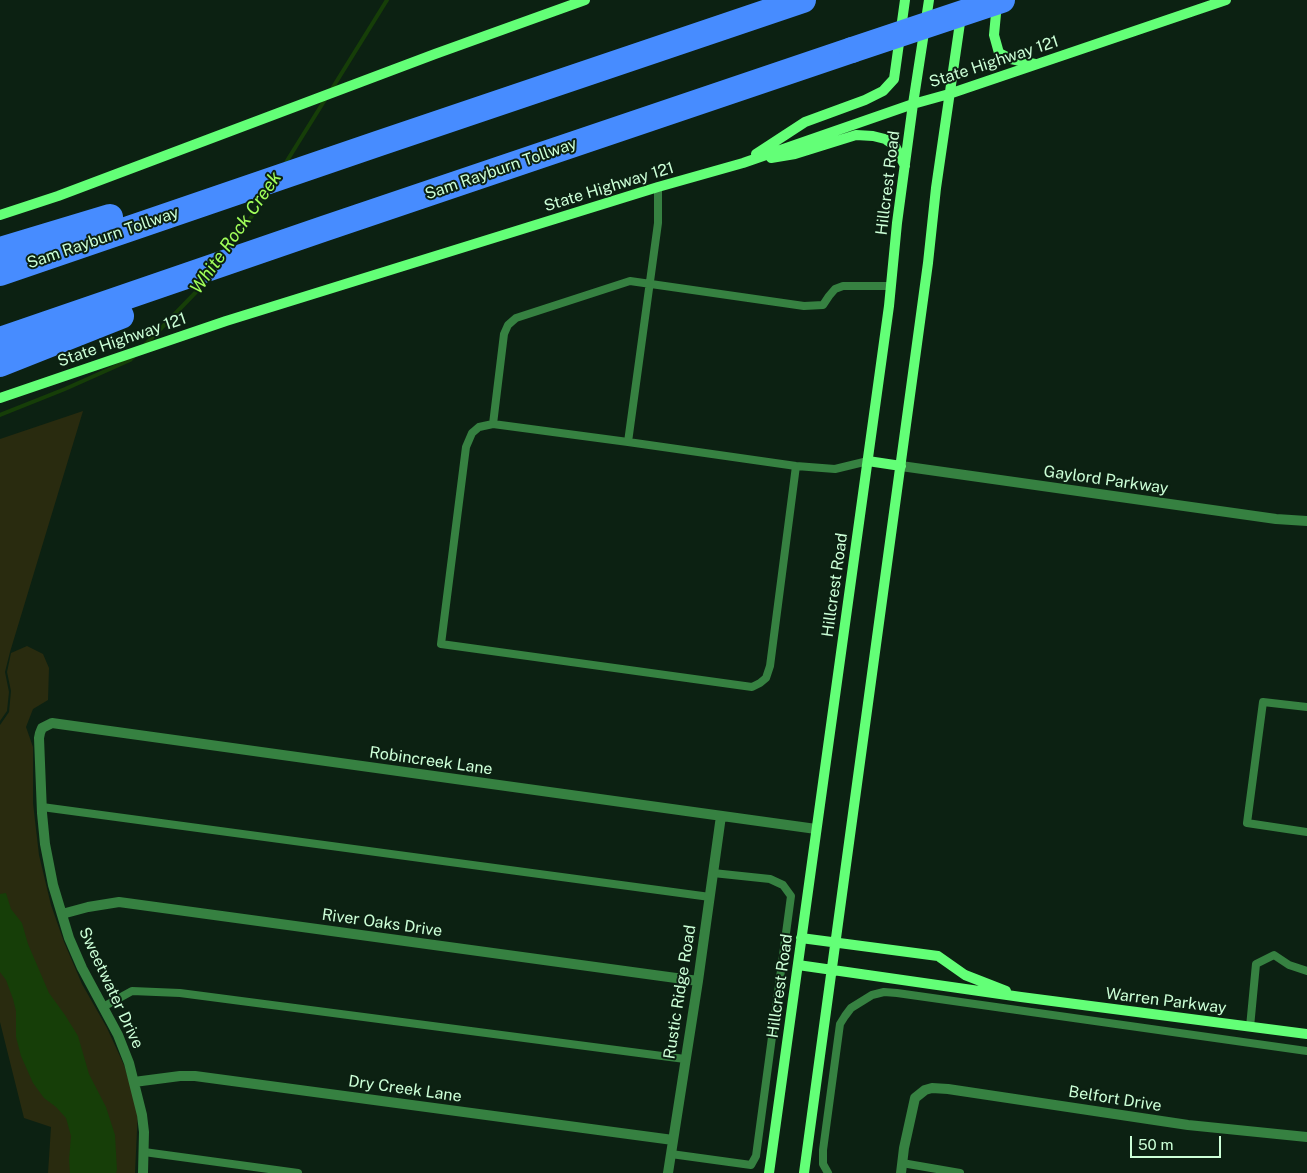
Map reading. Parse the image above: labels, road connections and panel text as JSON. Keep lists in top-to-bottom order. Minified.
{"streets":{"highway":["Sam Rayburn Tollway"],"main road":["State Highway 121","Hillcrest Road","Warren Parkway"],"street":["Gaylord Parkway","Robincreek Lane","River Oaks Drive","Sweetwater Drive","Rustic Ridge Road","Dry Creek Lane","Belfort Drive"]},"crossings":[["State Highway 121","Hillcrest Road"],["Hillcrest Road","Robincreek Lane"],["Hillcrest Road","Warren Parkway"],["Robincreek Lane","Sweetwater Drive"],["Robincreek Lane","Rustic Ridge Road"],["River Oaks Drive","Sweetwater Drive"],["River Oaks Drive","Rustic Ridge Road"],["Sweetwater Drive","Dry Creek Lane"],["Rustic Ridge Road","Dry Creek Lane"]],"water":["White Rock Creek"],"scale_bar":"50 m"}
